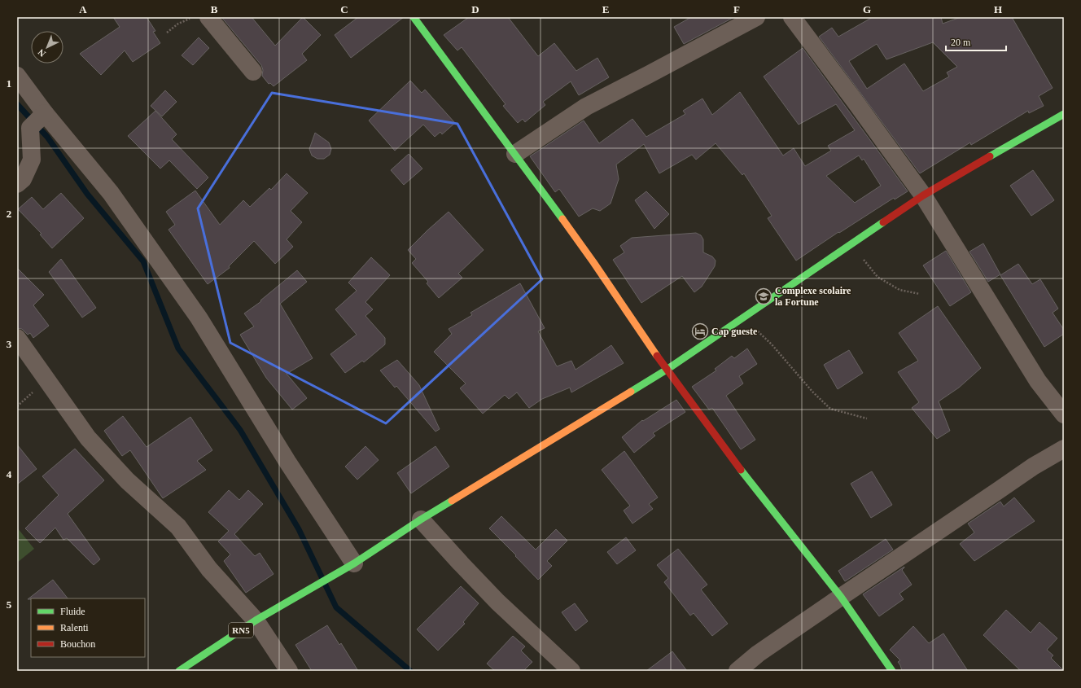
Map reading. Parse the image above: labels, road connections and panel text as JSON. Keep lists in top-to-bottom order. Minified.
{"streets":{"main road":["RN5"]},"places":{"school or university":["Complexe scolaire la Fortune"],"hotel":["Cap gueste"]},"legend":["Fluide","Ralenti","Bouchon"],"scale_bar":"20 m","north":"bottom left","grid":{"columns":["A","B","C","D","E","F","G","H"],"rows":["1","2","3","4","5"]}}
